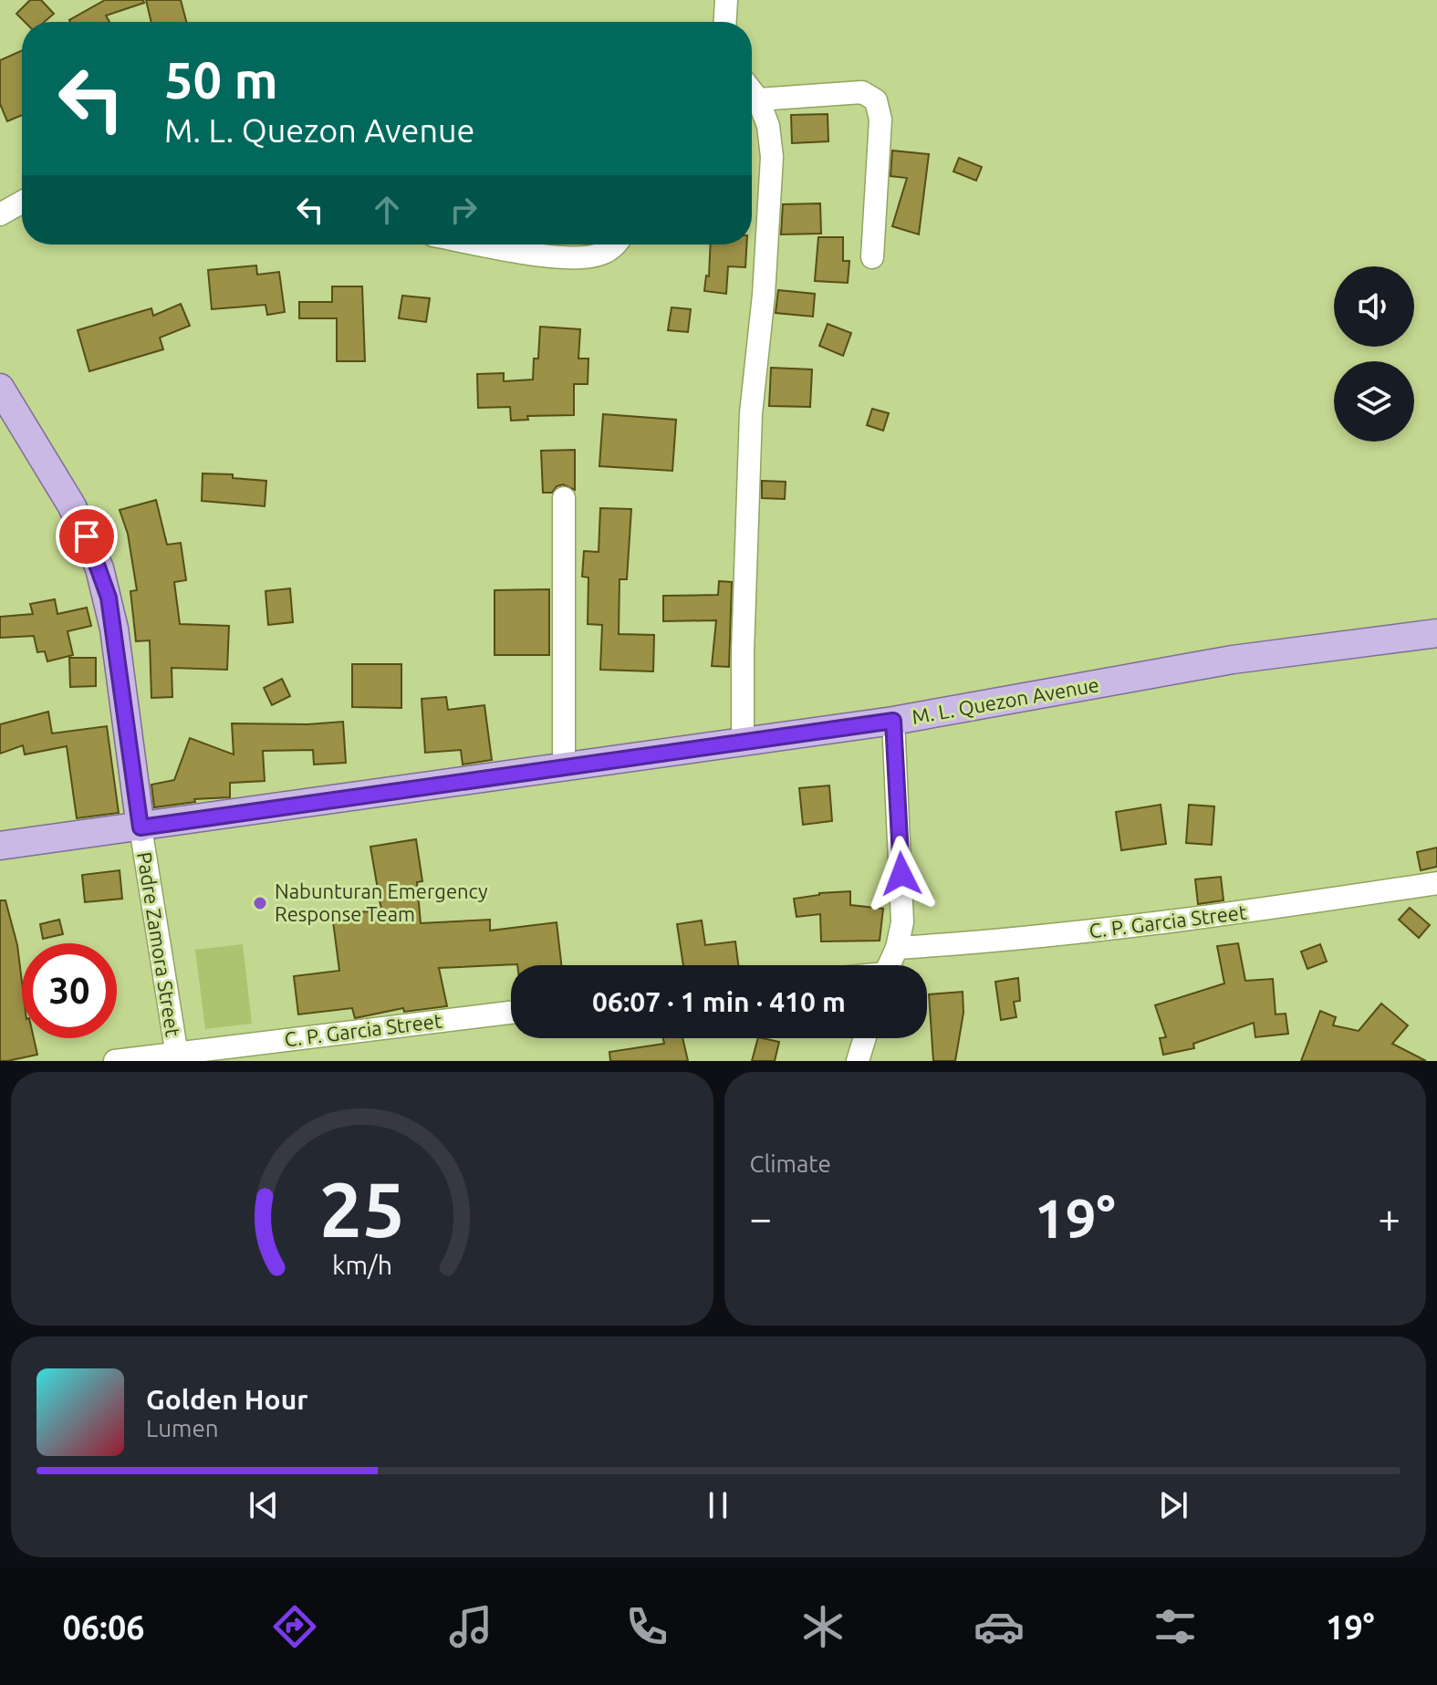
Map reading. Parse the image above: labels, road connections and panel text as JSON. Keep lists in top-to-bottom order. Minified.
{"streets":{"main road":["M. L. Quezon Avenue"],"street":["C. P. Garcia Street","Padre Zamora Street"]},"crossings":[["M. L. Quezon Avenue","Padre Zamora Street"],["C. P. Garcia Street","Padre Zamora Street"]],"places":["Nabunturan Emergency Response Team"],"page":{"turn":["50 m","M. L. Quezon Avenue"],"limit":"30","trip":"06:07 · 1 min · 410 m","tile":"Climate","heat":["−","19°","+"],"song":["Golden Hour","Lumen"],"tabs":["06:06","19°"],"gauge":["25","km/h"]}}
